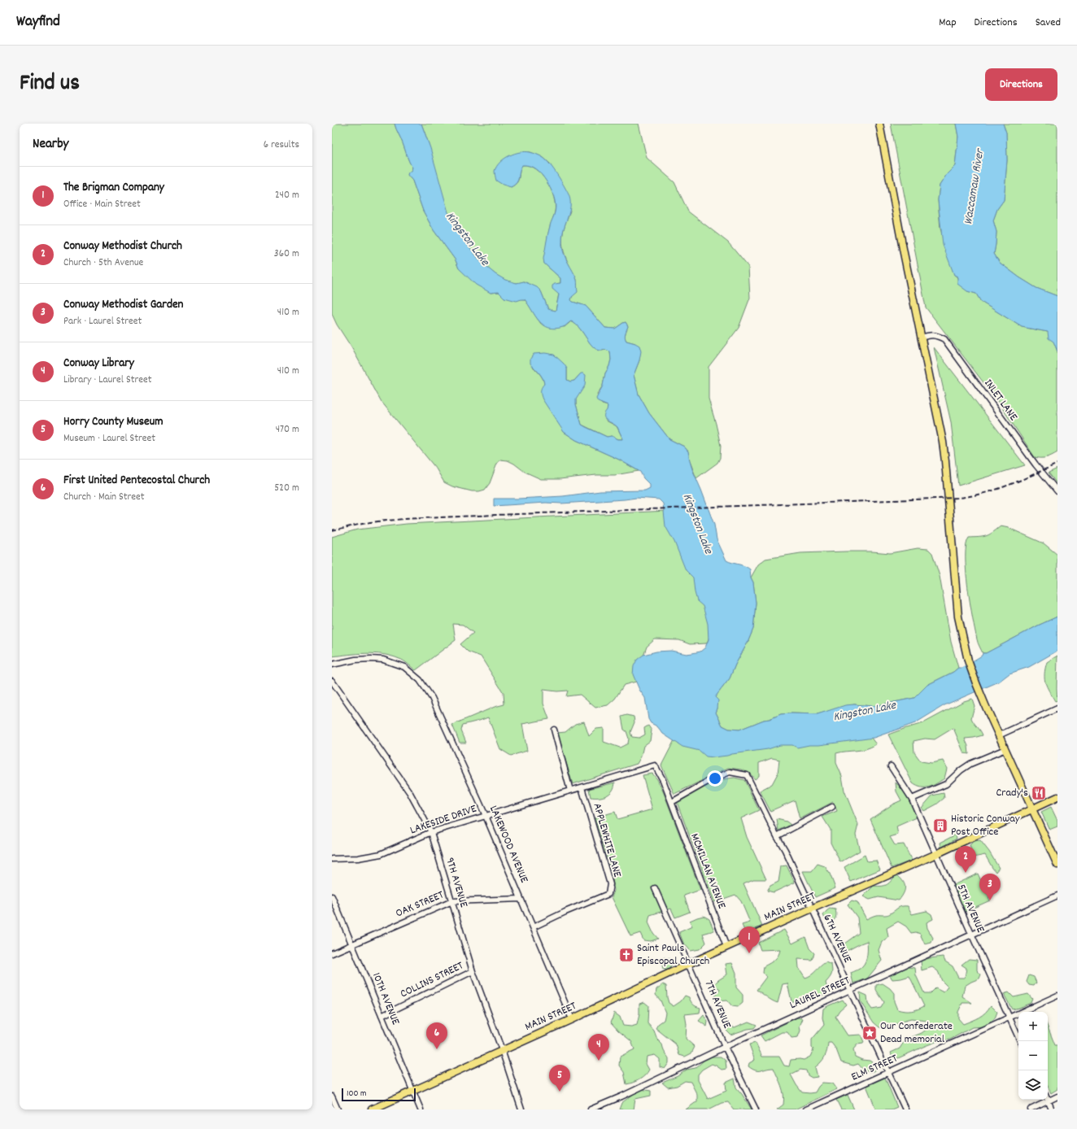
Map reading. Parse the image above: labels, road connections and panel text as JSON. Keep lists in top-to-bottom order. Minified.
{"streets":{"main road":["MAIN STREET"],"street":["INLET LANE","LAKESIDE DRIVE","APPLEWHITE LANE","LAKEWOOD AVENUE","MCMILLAN AVENUE","9TH AVENUE","OAK STREET","5TH AVENUE","6TH AVENUE","COLLINS STREET","LAUREL STREET","10TH AVENUE","7TH AVENUE","ELM STREET"]},"crossings":[["LAKESIDE DRIVE","APPLEWHITE LANE"],["LAKESIDE DRIVE","LAKEWOOD AVENUE"],["LAKESIDE DRIVE","MCMILLAN AVENUE"],["LAKESIDE DRIVE","9TH AVENUE"],["APPLEWHITE LANE","LAKEWOOD AVENUE"],["LAKEWOOD AVENUE","OAK STREET"],["LAKEWOOD AVENUE","MAIN STREET"],["MCMILLAN AVENUE","MAIN STREET"],["MCMILLAN AVENUE","6TH AVENUE"],["9TH AVENUE","OAK STREET"],["9TH AVENUE","MAIN STREET"],["9TH AVENUE","COLLINS STREET"],["OAK STREET","10TH AVENUE"],["MAIN STREET","5TH AVENUE"],["MAIN STREET","6TH AVENUE"],["MAIN STREET","10TH AVENUE"],["MAIN STREET","7TH AVENUE"],["5TH AVENUE","LAUREL STREET"],["5TH AVENUE","ELM STREET"],["6TH AVENUE","LAUREL STREET"],["6TH AVENUE","ELM STREET"],["COLLINS STREET","10TH AVENUE"],["LAUREL STREET","7TH AVENUE"]],"water":["Waccamaw River","Kingston Lake"],"places":{"restaurant":["Crady's"],"building":["Historic Conway Post Office"],"church":["Saint Pauls Episcopal Church"],"place":["Our Confederate Dead memorial"]},"scale_bar":"100 m","page":{"header":"Wayfind","nav":["Map","Directions","Saved"],"title":"Find us","buttons":"Directions","heading":["Nearby","6 results"],"list":[{"mark":"1","name":"The Brigman Company","note":"Office · Main Street","value":"240 m"},{"mark":"2","name":"Conway Methodist Church","note":"Church · 5th Avenue","value":"360 m"},{"mark":"3","name":"Conway Methodist Garden","note":"Park · Laurel Street","value":"410 m"},{"mark":"4","name":"Conway Library","note":"Library · Laurel Street","value":"410 m"},{"mark":"5","name":"Horry County Museum","note":"Museum · Laurel Street","value":"470 m"},{"mark":"6","name":"First United Pentecostal Church","note":"Church · Main Street","value":"520 m"}],"pins":["2","3","1","6","4","5"],"map_buttons":["+","−"],"scale":"100 m"}}
